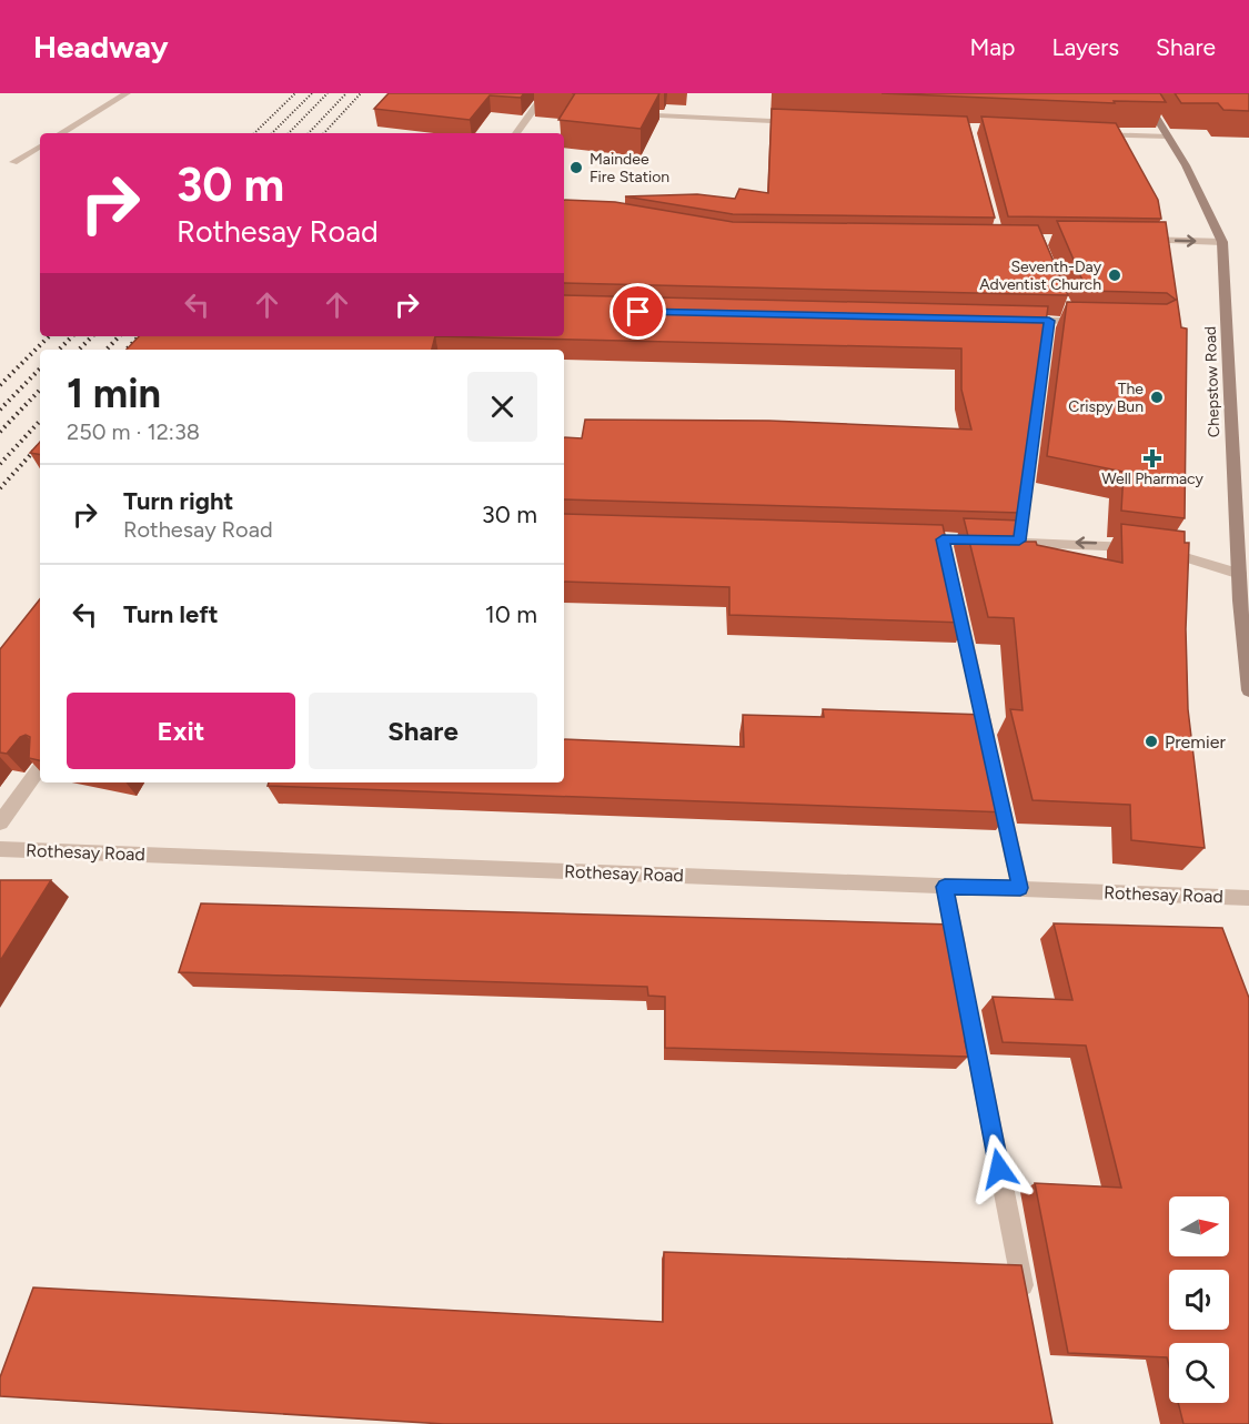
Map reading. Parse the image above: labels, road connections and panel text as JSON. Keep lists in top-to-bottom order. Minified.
{"streets":{"main road":["Chepstow Road"],"street":["Rothesay Road"]},"places":{"other":["Maindee Fire Station","Seventh-Day Adventist Church","The Crispy Bun","Premier"],"health":["Well Pharmacy"]},"north":"right","page":{"header":"Headway","nav":["Map","Layers","Share"],"turn":["30 m","Rothesay Road"],"heading":["1 min","250 m · 12:38"],"list":[{"name":"Turn right","note":"Rothesay Road","value":"30 m"},{"name":"Turn left","value":"10 m"}],"buttons":["Exit","Share"]}}
